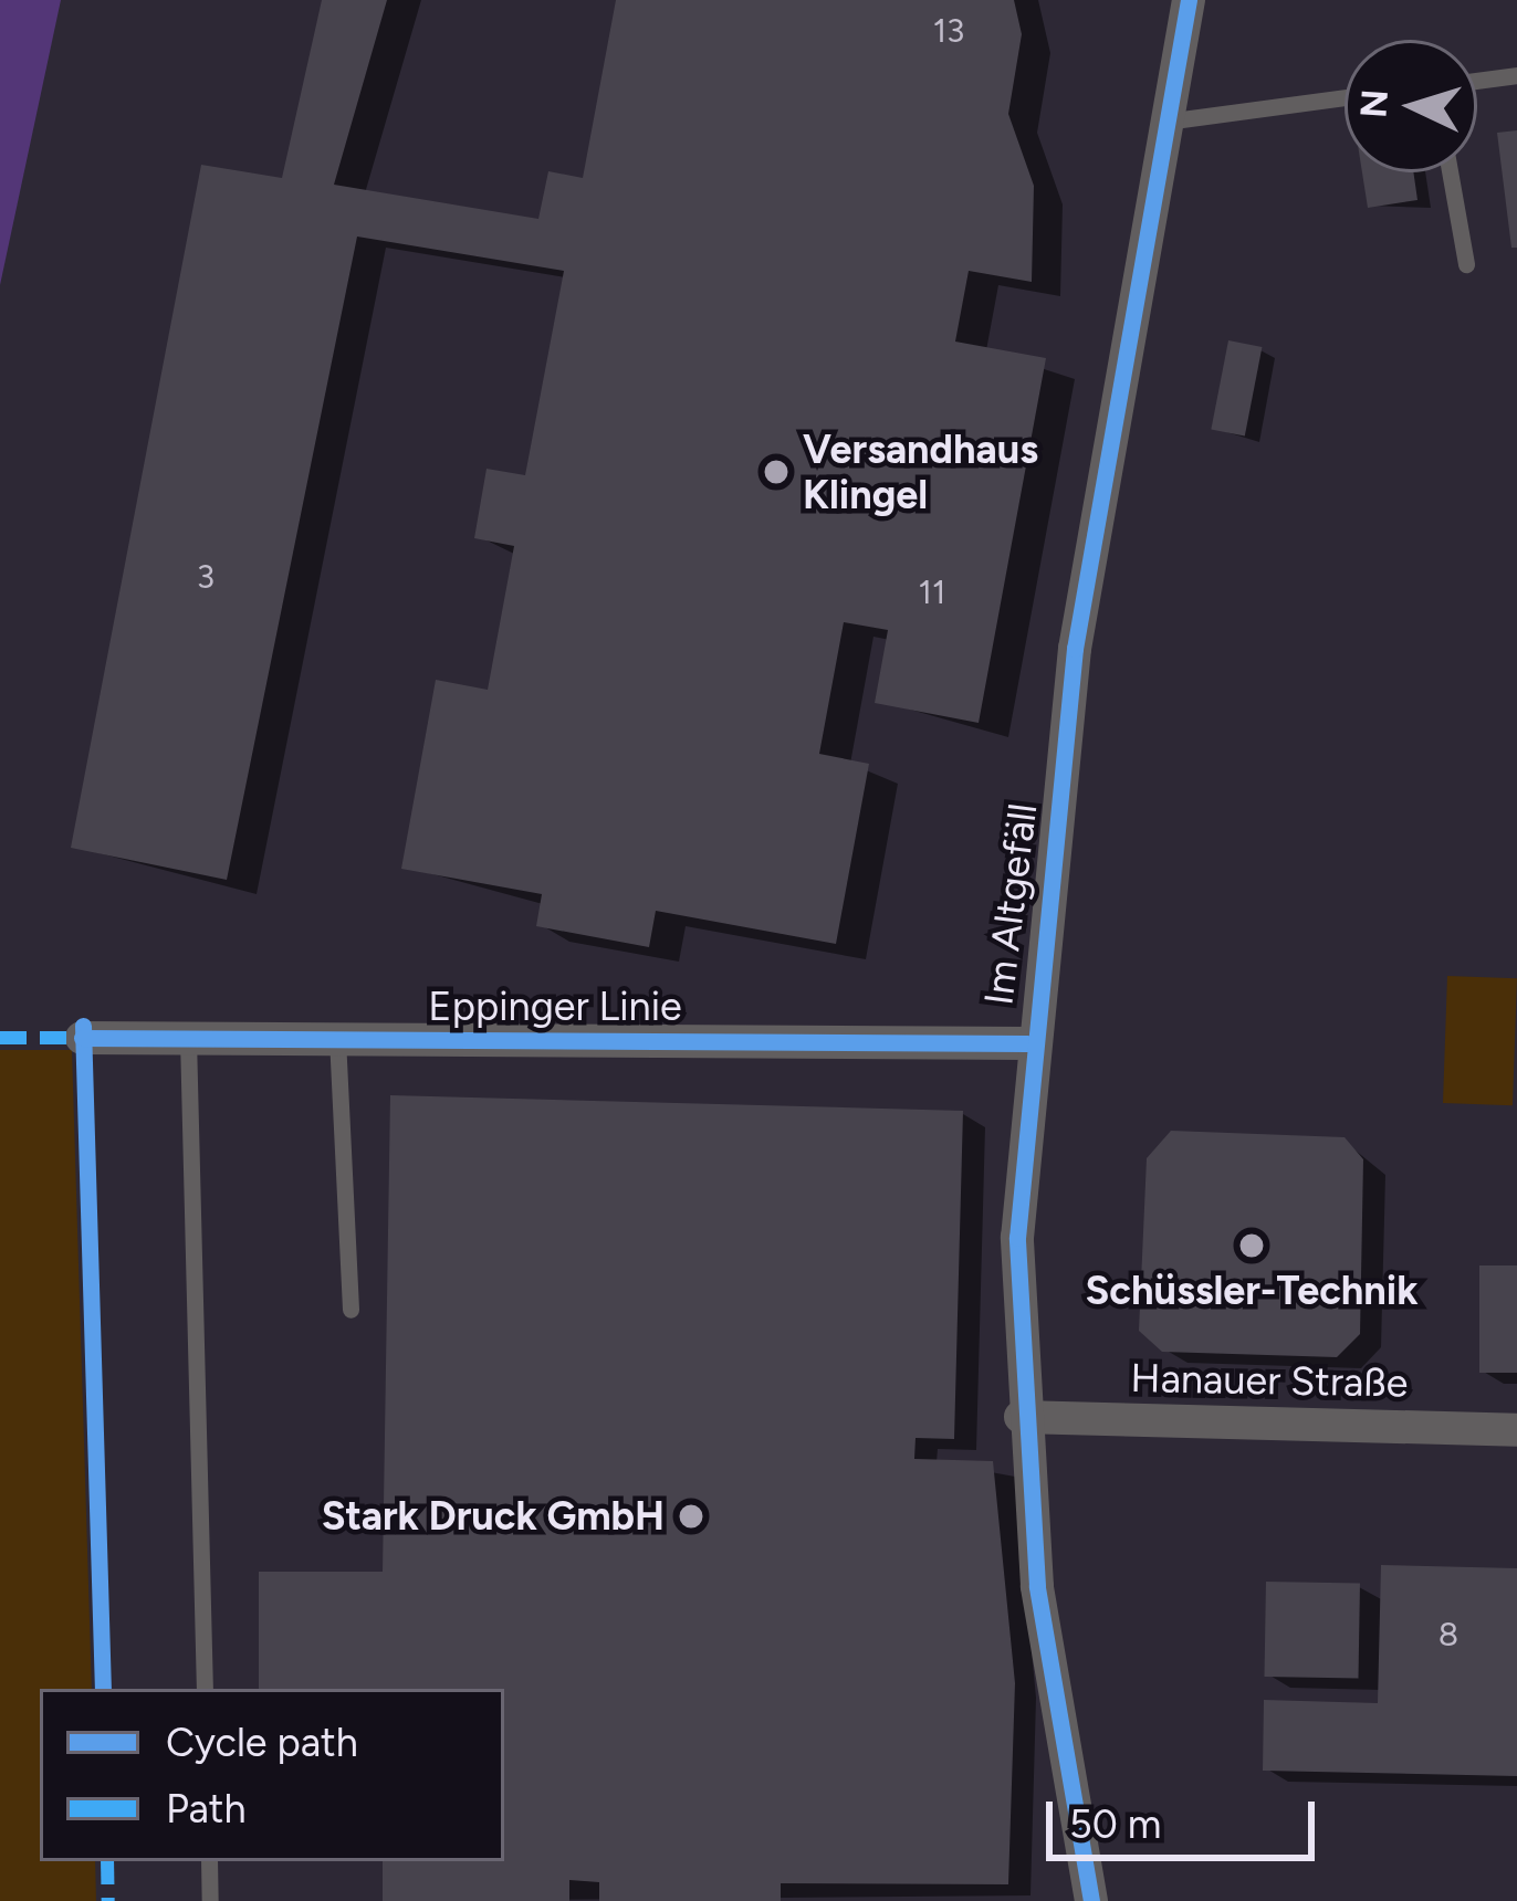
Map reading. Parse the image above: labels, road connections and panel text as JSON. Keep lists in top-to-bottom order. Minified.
{"streets":{"street":["Im Altgefäll","Eppinger Linie","Hanauer Straße"]},"crossings":[["Im Altgefäll","Eppinger Linie"],["Im Altgefäll","Hanauer Straße"]],"places":["Versandhaus Klingel","Schüssler-Technik","Stark Druck GmbH"],"house_numbers":["13","3","11","8"],"legend":["Cycle path","Path"],"scale_bar":"50 m","north":"left"}
